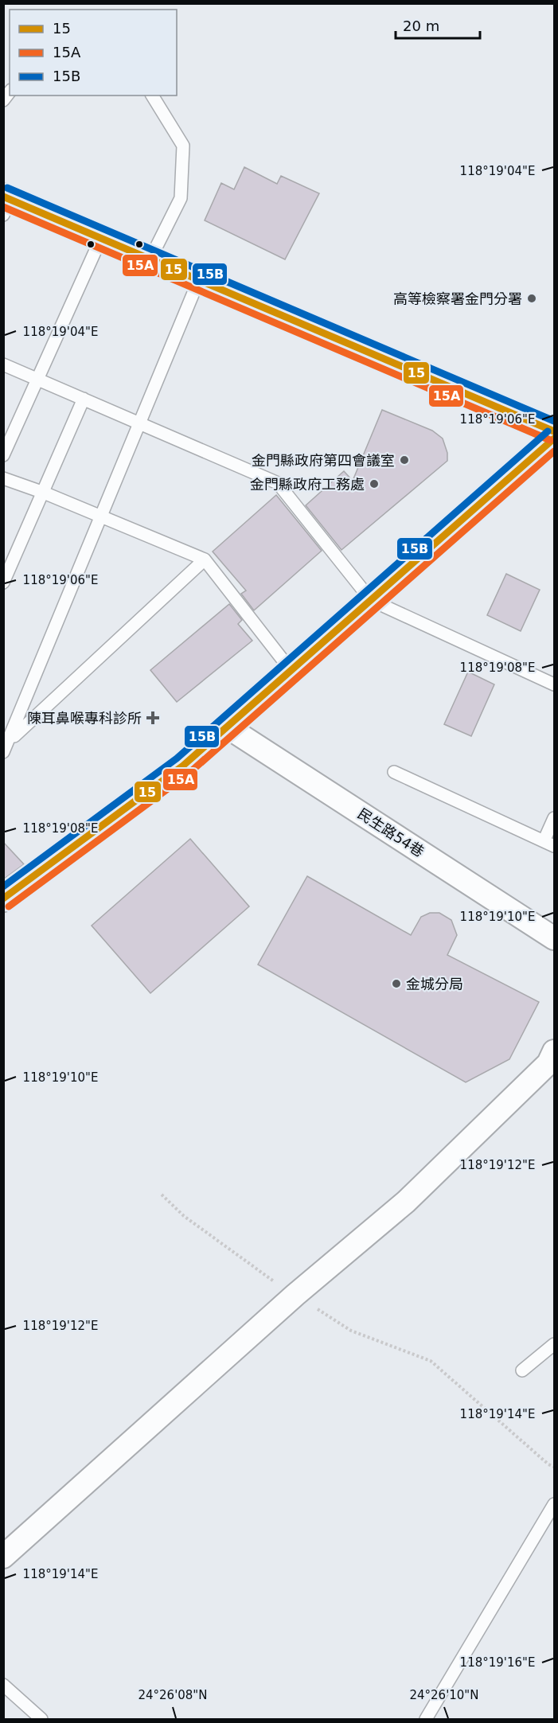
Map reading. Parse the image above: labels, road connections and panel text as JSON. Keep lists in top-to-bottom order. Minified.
{"streets":{"street":["民生路54巷"]},"places":{"other":["高等檢察署金門分署","金門縣政府第四會議室","金門縣政府工務處","金城分局"],"health":["陳耳鼻喉專科診所"]},"lines":["transit line 15B","transit line 15","transit line 15A"],"legend":["15","15A","15B"],"scale_bar":"20 m","coordinates":["118°19'04\"E","118°19'06\"E","118°19'08\"E","118°19'10\"E","118°19'12\"E","118°19'14\"E","118°19'16\"E","24°26'08\"N","24°26'10\"N"]}
